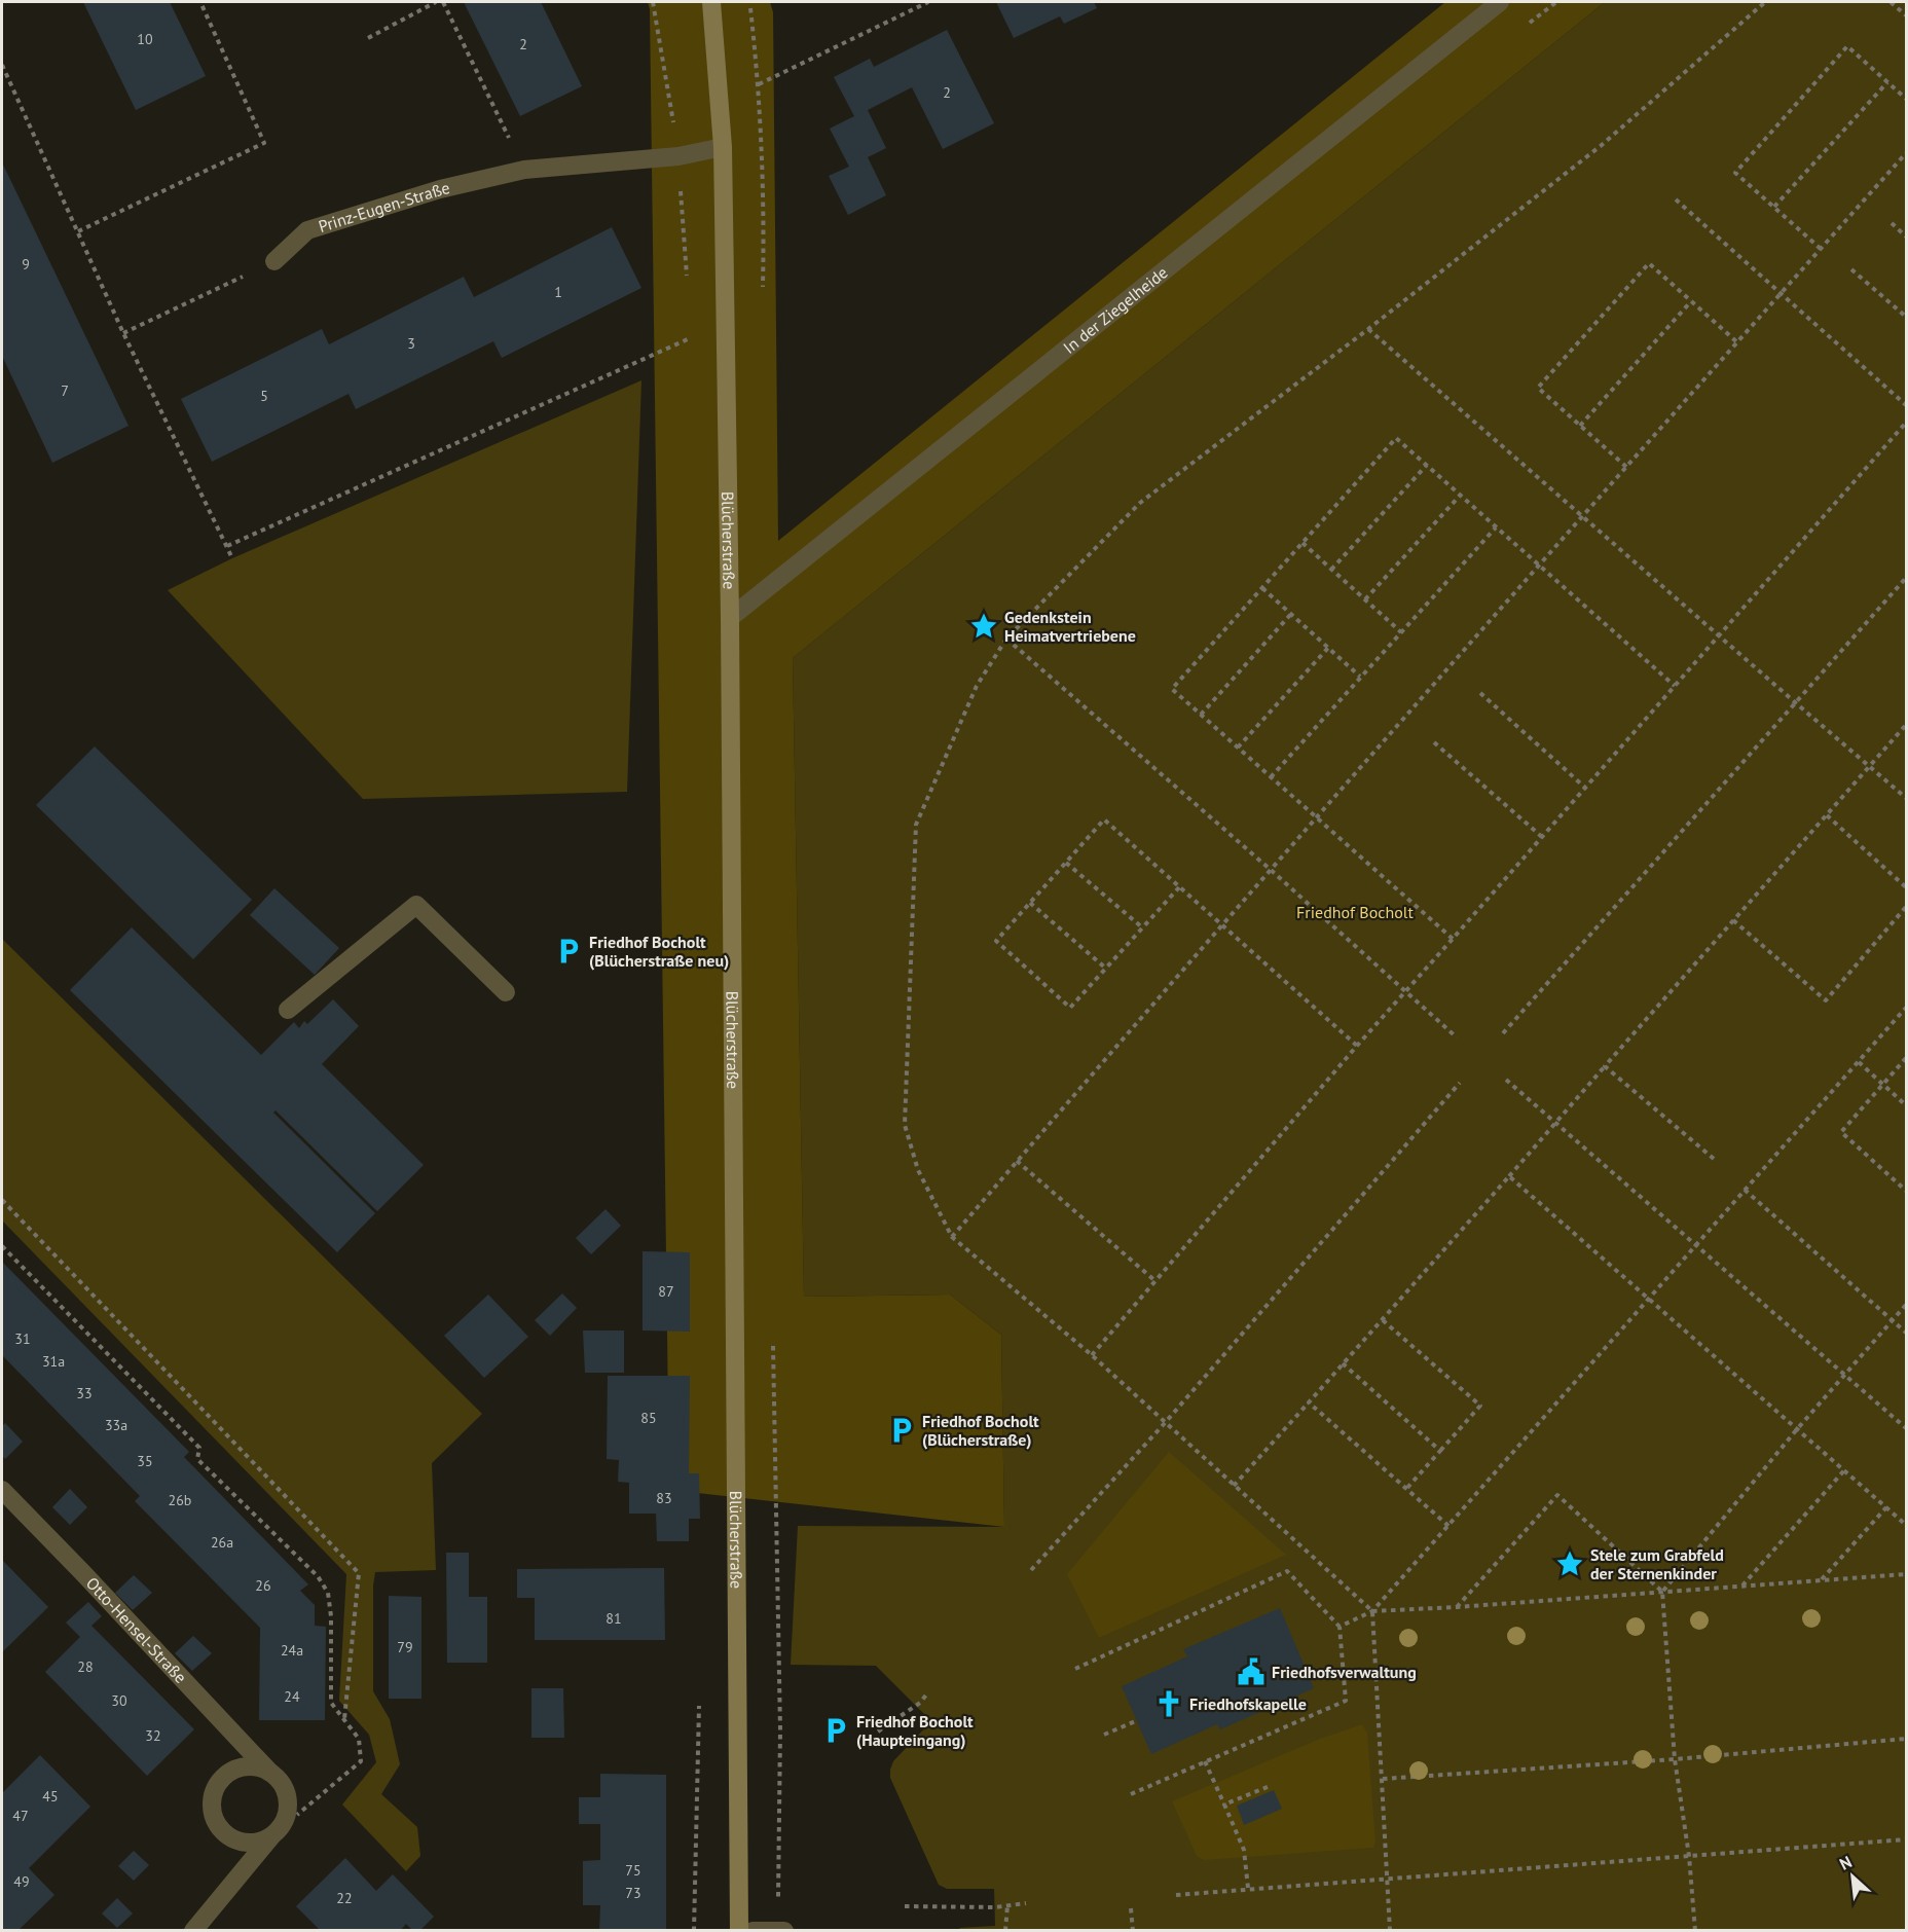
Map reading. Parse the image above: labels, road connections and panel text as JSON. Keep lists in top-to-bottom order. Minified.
{"streets":{"street":["Prinz-Eugen-Straße","In der Ziegelheide","Blücherstraße","Otto-Hensel-Straße"]},"crossings":[["Prinz-Eugen-Straße","Blücherstraße"],["In der Ziegelheide","Blücherstraße"]],"parks":["Friedhof Bocholt"],"places":{"place":["Gedenkstein Heimatvertriebene","Stele zum Grabfeld der Sternenkinder"],"parking":["Friedhof Bocholt (Blücherstraße neu)","Friedhof Bocholt (Blücherstraße)","Friedhof Bocholt (Haupteingang)"],"public building":["Friedhofsverwaltung"],"church":["Friedhofskapelle"]},"house_numbers":["10","2","2","9","1","3","7","5","87","31","31a","33","85","33a","35","83","26b","26a","26","81","79","24a","28","24","30","32","45","47","75","49","73","22"],"north":"top left"}
